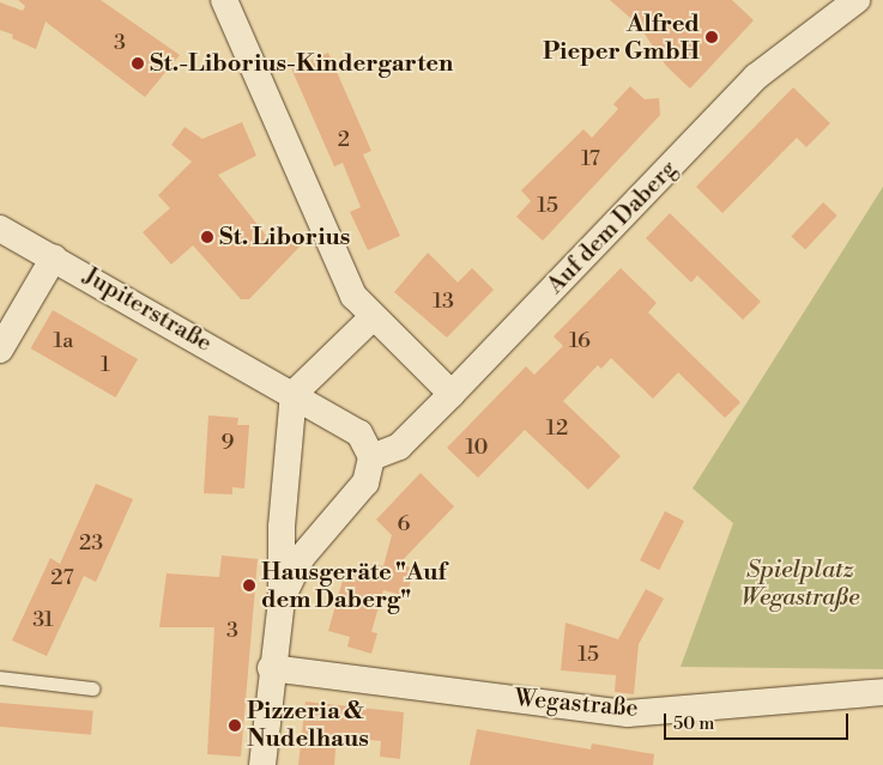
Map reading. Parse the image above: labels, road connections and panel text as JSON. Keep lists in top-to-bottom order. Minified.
{"streets":{"street":["Auf dem Daberg","Jupiterstraße","Wegastraße"]},"parks":["Spielplatz Wegastraße"],"places":["Alfred Pieper GmbH","St.-Liborius-Kindergarten","St. Liborius","Hausgeräte \"Auf dem Daberg\"","Pizzeria & Nudelhaus"],"house_numbers":["3","2","17","15","13","1a","16","1","12","9","10","6","23","27","31","3","15"],"scale_bar":"50 m"}
